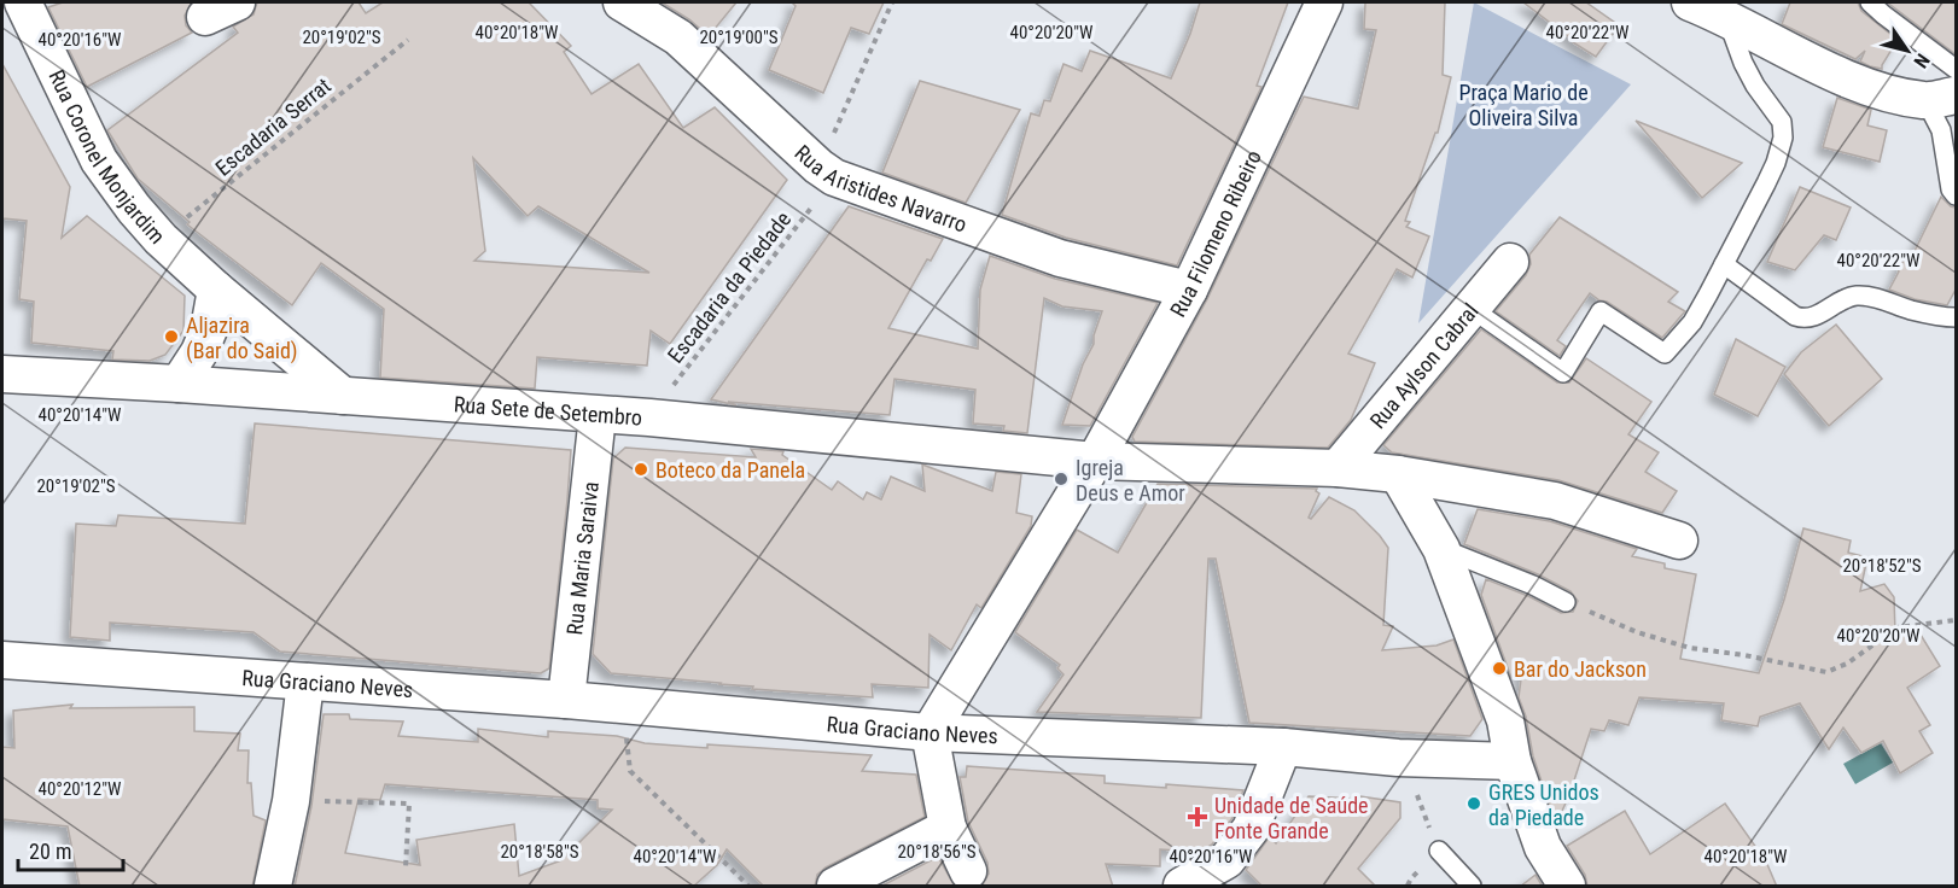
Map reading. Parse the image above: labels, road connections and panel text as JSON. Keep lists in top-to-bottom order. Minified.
{"streets":{"street":["Rua Coronel Monjardim","Rua Aristides Navarro","Rua Filomeno Ribeiro","Rua Aylson Cabral","Rua Sete de Setembro","Rua Maria Saraiva","Rua Graciano Neves"],"path":["Escadaria Serrat","Escadaria da Piedade"]},"crossings":[["Escadaria Serrat","Rua Coronel Monjardim"],["Rua Coronel Monjardim","Rua Sete de Setembro"],["Rua Aristides Navarro","Rua Filomeno Ribeiro"],["Rua Aristides Navarro","Escadaria da Piedade"],["Rua Filomeno Ribeiro","Rua Sete de Setembro"],["Rua Filomeno Ribeiro","Rua Graciano Neves"],["Escadaria da Piedade","Rua Sete de Setembro"],["Rua Sete de Setembro","Rua Maria Saraiva"],["Rua Maria Saraiva","Rua Graciano Neves"]],"parks":["Praça Mario de Oliveira Silva"],"places":{"other":["Aljazira (Bar do Said)","Boteco da Panela","Igreja Deus e Amor","Bar do Jackson","GRES Unidos da Piedade"],"health":["Unidade de Saúde Fonte Grande"]},"scale_bar":"20 m","north":"bottom right","coordinates":["40°20'18\"W","40°20'20\"W","40°20'22\"W","20°19'02\"S","20°19'00\"S","40°20'16\"W","40°20'14\"W","20°18'52\"S","40°20'12\"W","20°18'58\"S","20°18'56\"S"]}
